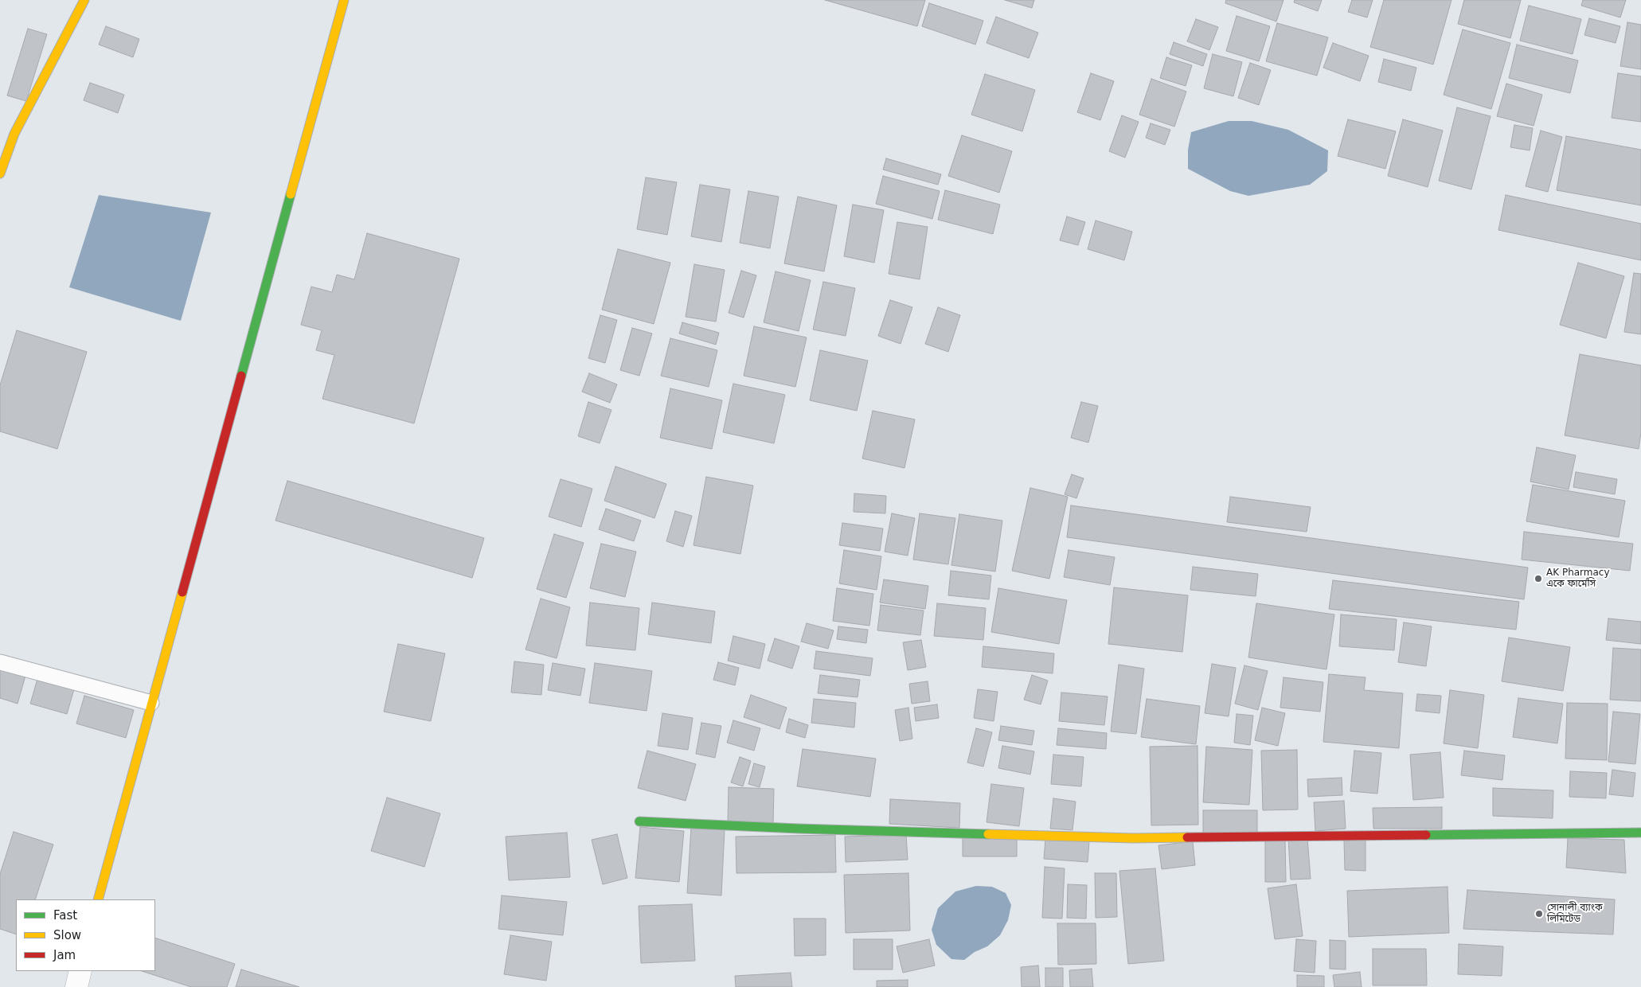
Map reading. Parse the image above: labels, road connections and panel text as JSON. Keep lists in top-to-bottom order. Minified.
{"places":["AK Pharmacy একে ফার্মেসি","সোনালী ব্যাংক লিমিটেড"],"legend":["Fast","Slow","Jam"]}
